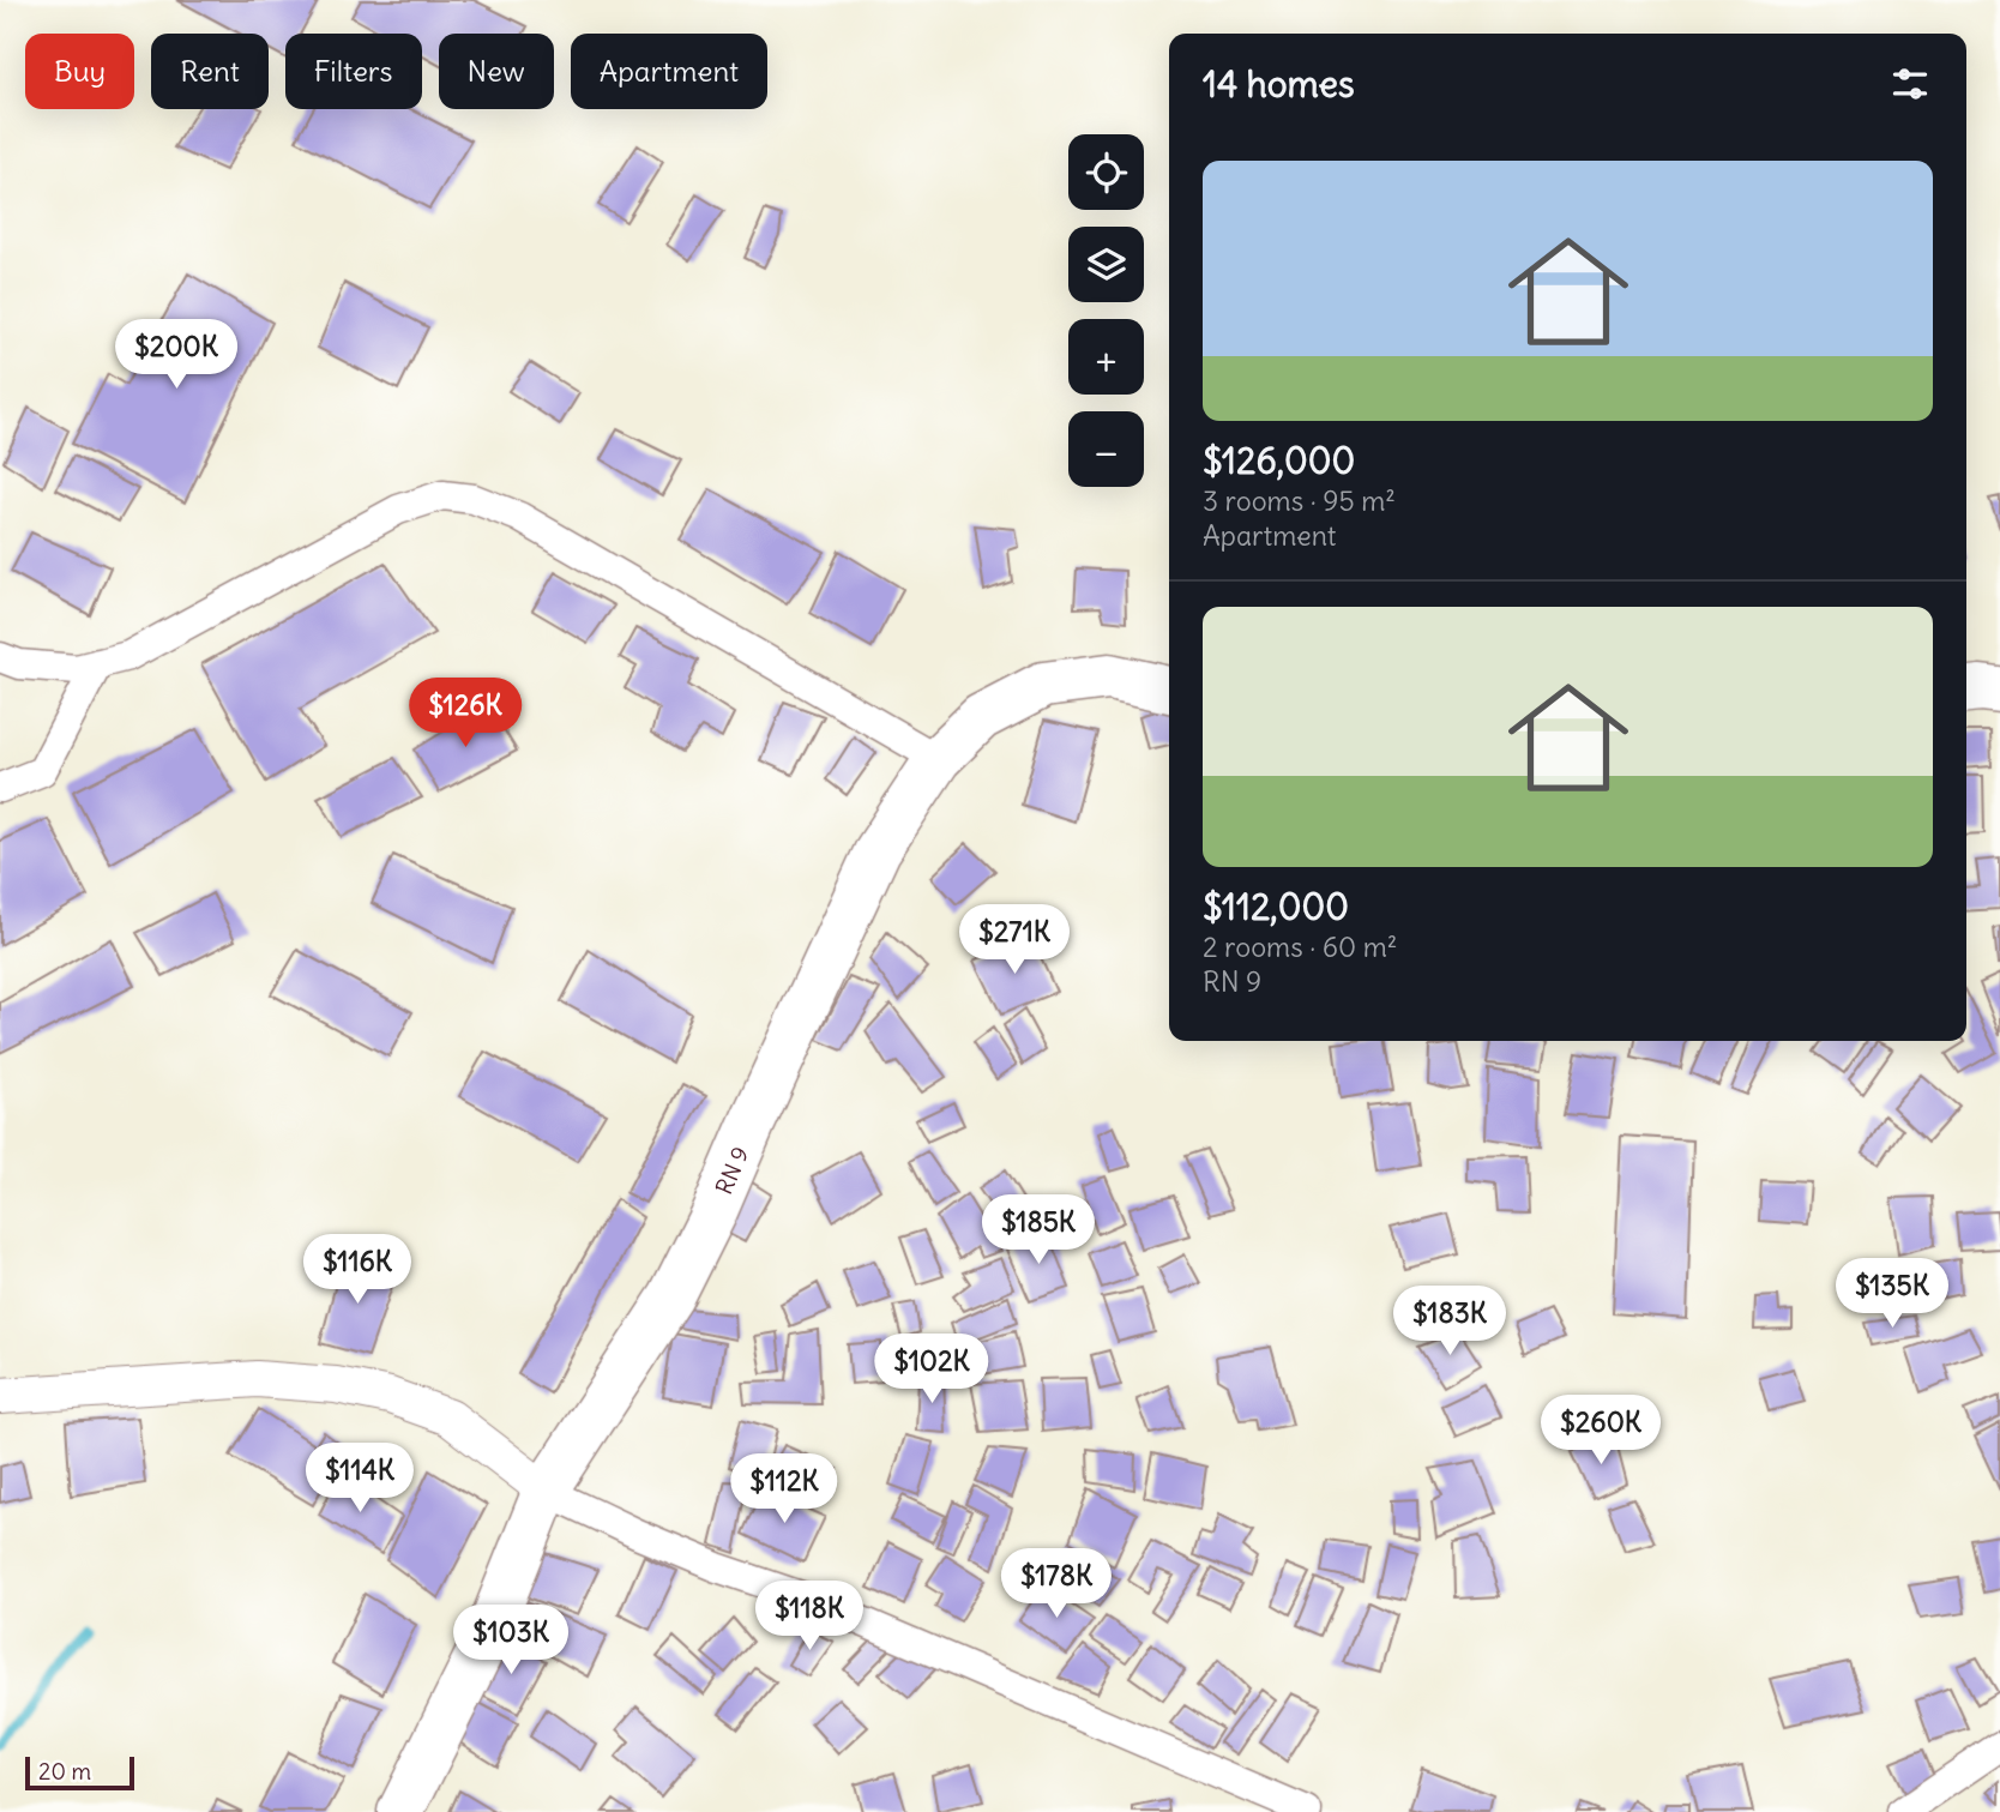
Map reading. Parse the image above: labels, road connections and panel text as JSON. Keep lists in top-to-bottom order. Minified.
{"streets":{"main road":["RN 9"]},"scale_bar":"20 m","page":{"chip":["Buy","Rent","Filters","New","Apartment"],"heading":"14 homes","map_buttons":["+","−"],"list":[{"name":"$126,000","note":"3 rooms · 95 m² · Apartment"},{"name":"$112,000","note":"2 rooms · 60 m² · RN 9"}],"price":["$200K","$126K","$271K","$185K","$116K","$135K","$183K","$102K","$260K","$114K","$112K","$178K","$118K","$103K"],"scale":"20 m"}}
